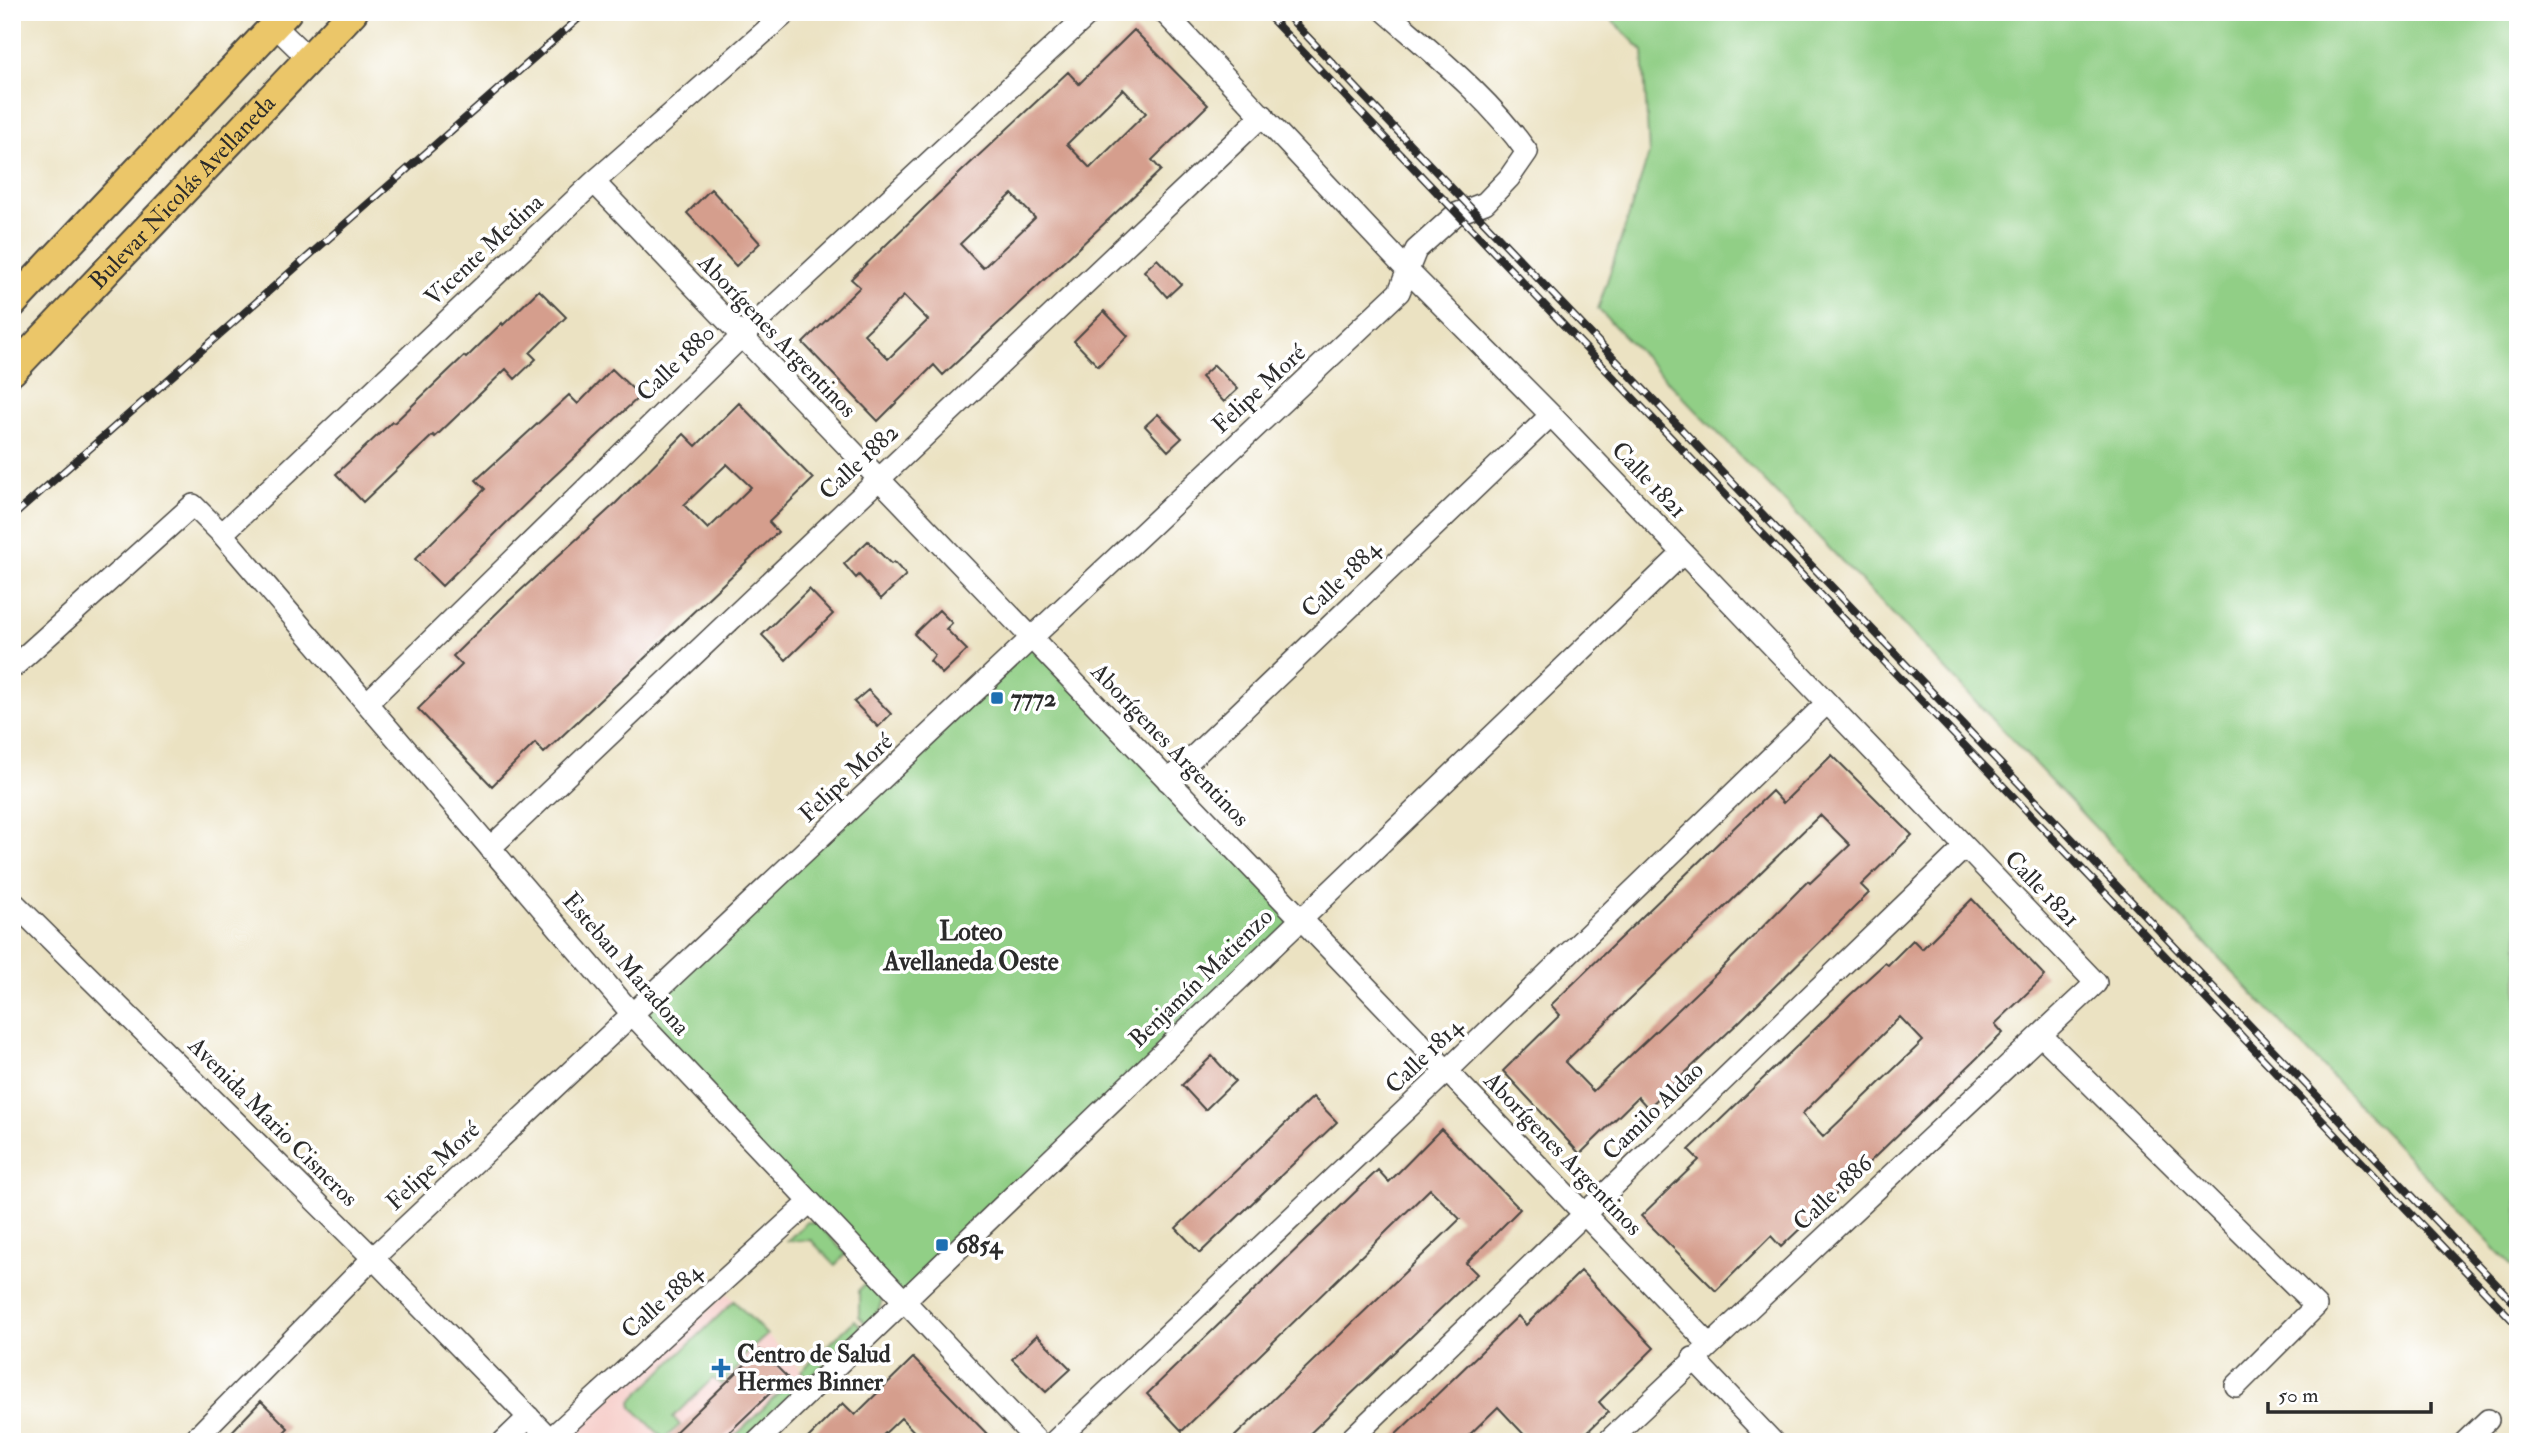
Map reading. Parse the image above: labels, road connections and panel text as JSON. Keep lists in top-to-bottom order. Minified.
{"streets":{"main road":["Bulevar Nicolás Avellaneda"],"street":["Vicente Medina","Aborígenes Argentinos","Calle 1880","Felipe Moré","Calle 1882","Calle 1821","Calle 1884","Esteban Maradona","Benjamín Matienzo","Calle 1814","Camilo Aldao","Avenida Mario Cisneros","Calle 1886"]},"crossings":[["Vicente Medina","Aborígenes Argentinos"],["Vicente Medina","Esteban Maradona"],["Aborígenes Argentinos","Calle 1880"],["Aborígenes Argentinos","Felipe Moré"],["Aborígenes Argentinos","Calle 1882"],["Aborígenes Argentinos","Calle 1884"],["Aborígenes Argentinos","Benjamín Matienzo"],["Aborígenes Argentinos","Calle 1814"],["Aborígenes Argentinos","Camilo Aldao"],["Aborígenes Argentinos","Calle 1886"],["Calle 1880","Esteban Maradona"],["Felipe Moré","Calle 1821"],["Felipe Moré","Esteban Maradona"],["Felipe Moré","Avenida Mario Cisneros"],["Calle 1882","Calle 1821"],["Calle 1882","Esteban Maradona"],["Calle 1821","Calle 1884"],["Calle 1821","Benjamín Matienzo"],["Calle 1821","Calle 1814"],["Calle 1821","Camilo Aldao"],["Calle 1821","Calle 1886"],["Calle 1884","Esteban Maradona"],["Calle 1884","Avenida Mario Cisneros"],["Esteban Maradona","Benjamín Matienzo"]],"districts":["Loteo Avellaneda Oeste"],"places":{"transit":["7772","6854"],"health":["Centro de Salud Hermes Binner"]},"scale_bar":"50 m"}
